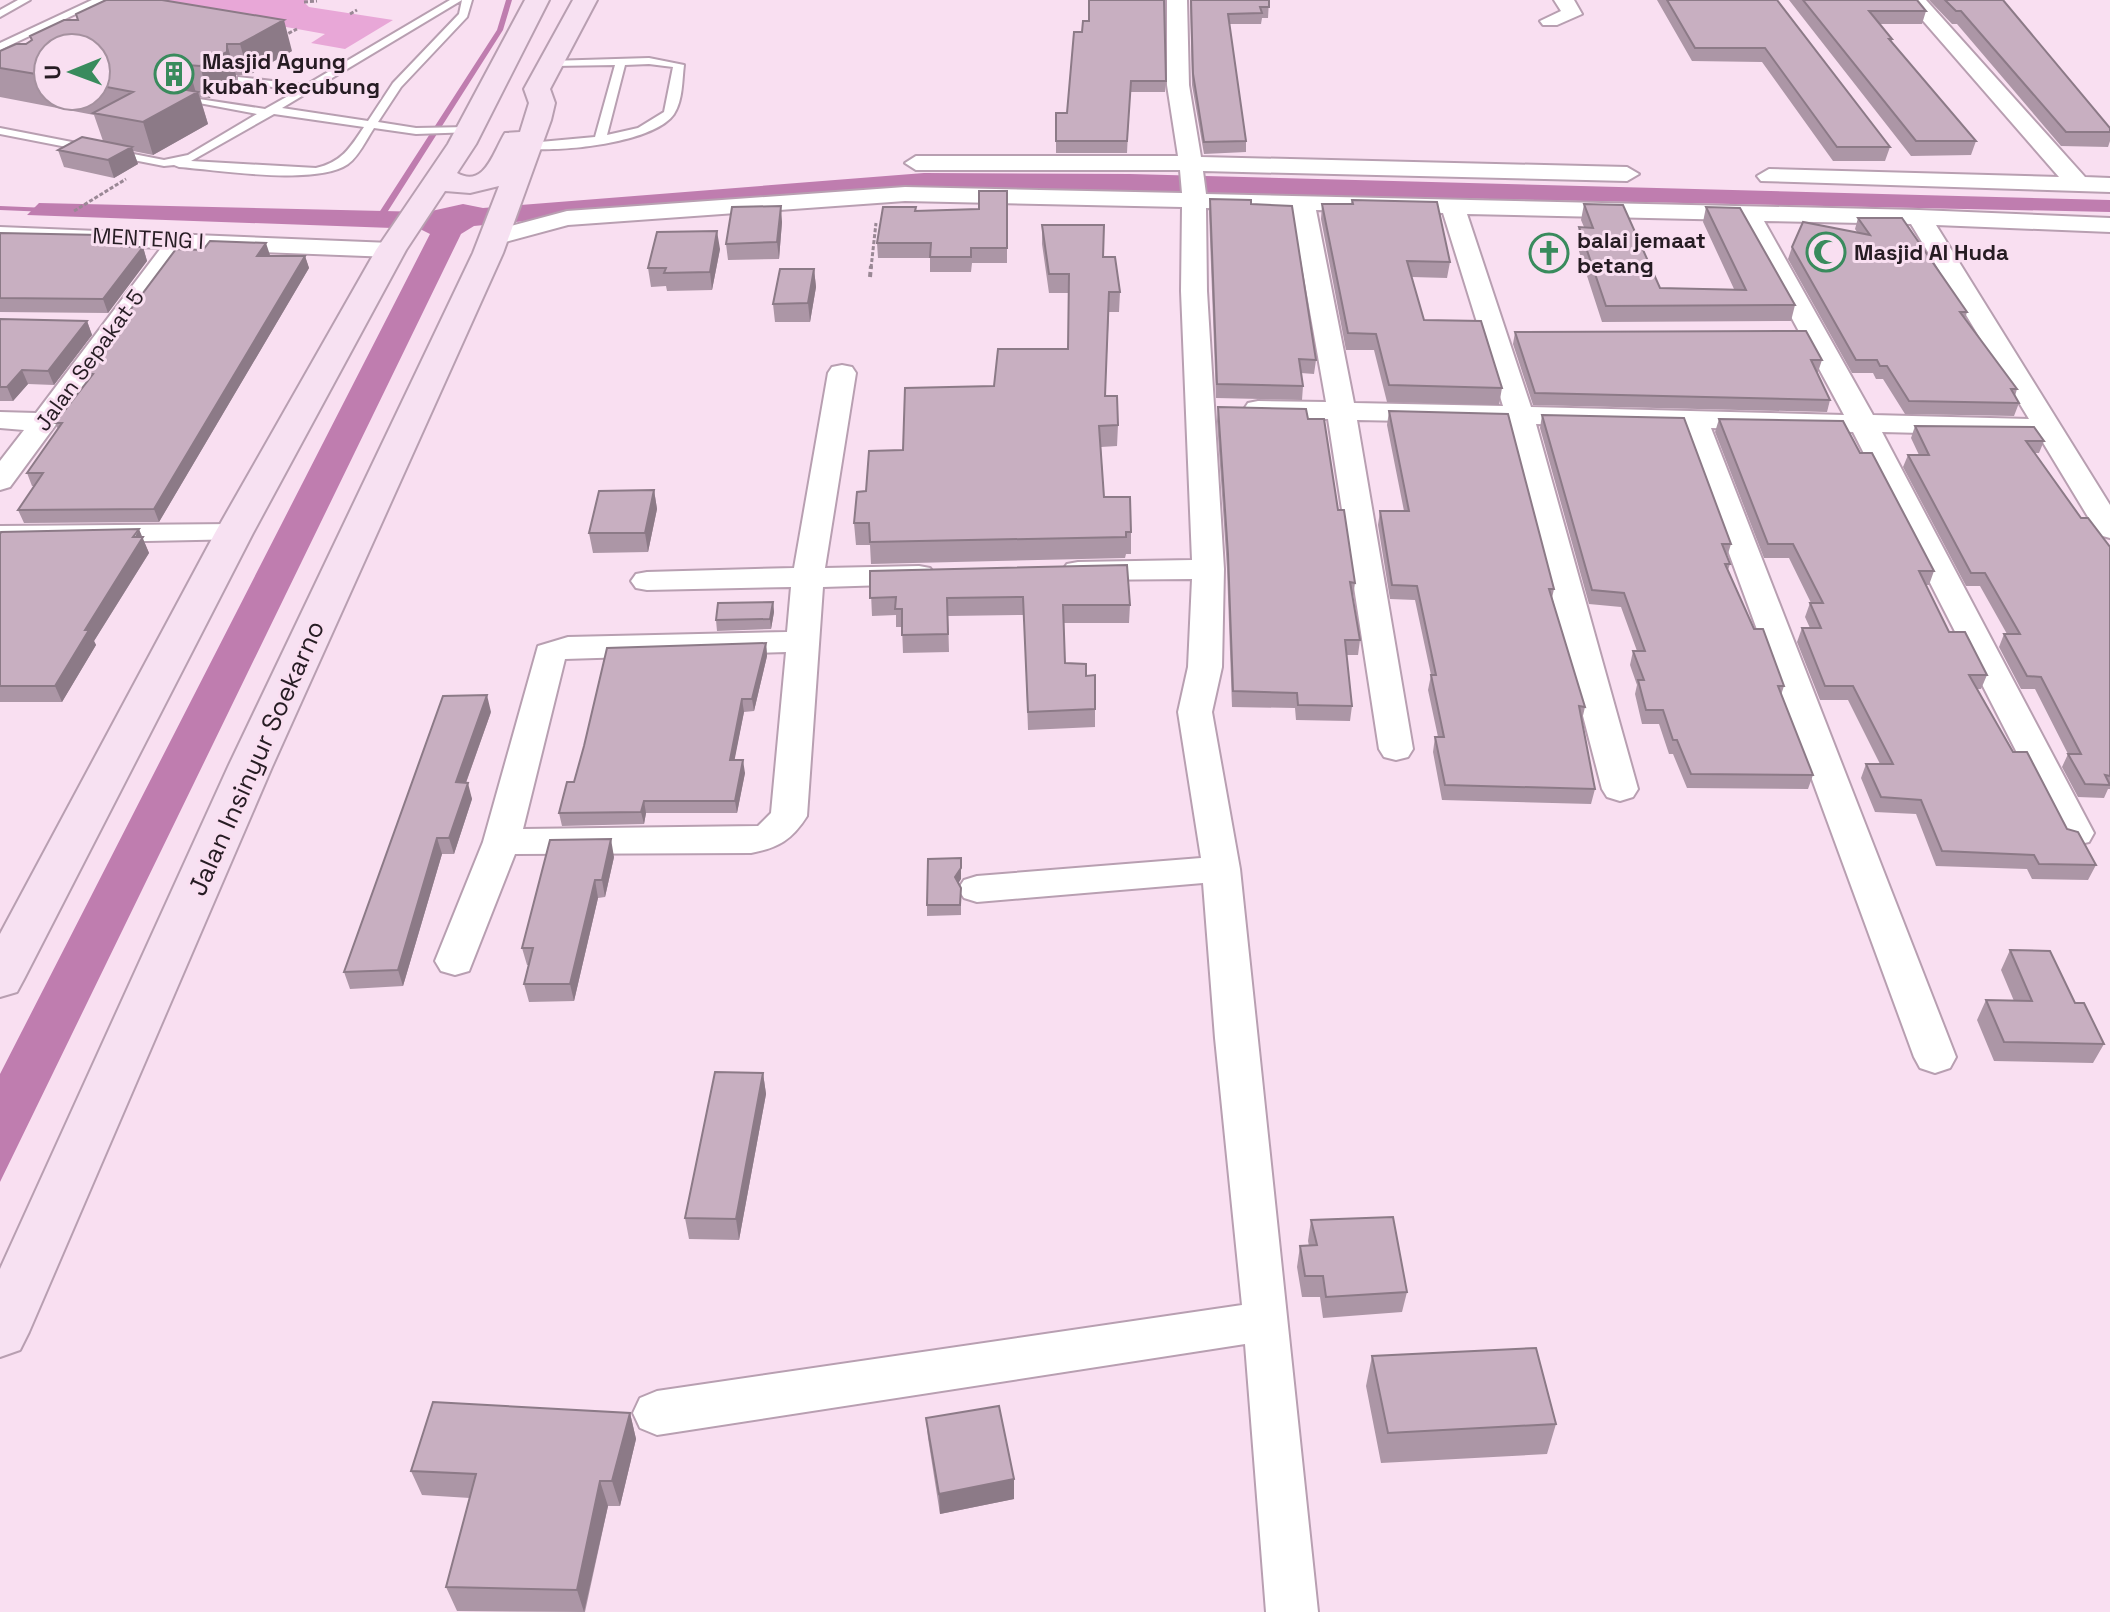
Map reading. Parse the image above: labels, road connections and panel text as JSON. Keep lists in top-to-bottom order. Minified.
{"streets":{"street":["MENTENG I","Jalan Sepakat 5","Jalan Insinyur Soekarno"]},"crossings":[["MENTENG I","Jalan Sepakat 5"]],"places":{"building":["Masjid Agung kubah kecubung"],"mosque":["Masjid Al Huda"],"church":["balai jemaat betang"]},"north":"left"}
